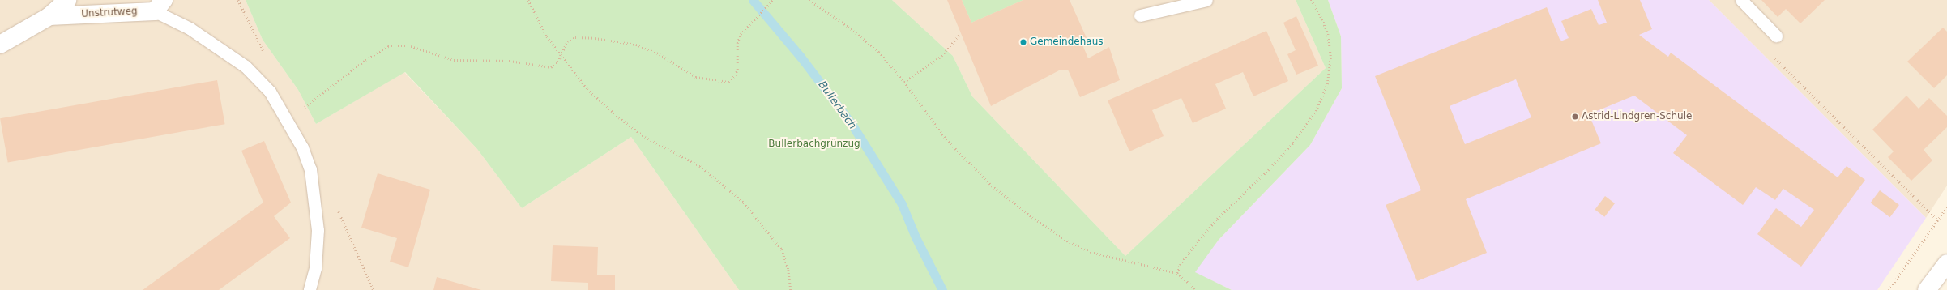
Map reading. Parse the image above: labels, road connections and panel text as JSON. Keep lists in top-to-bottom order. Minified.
{"streets":{"street":["Unstrutweg"]},"water":["Bullerbach"],"parks":["Bullerbachgrünzug"],"places":["Gemeindehaus","Astrid-Lindgren-Schule"]}
